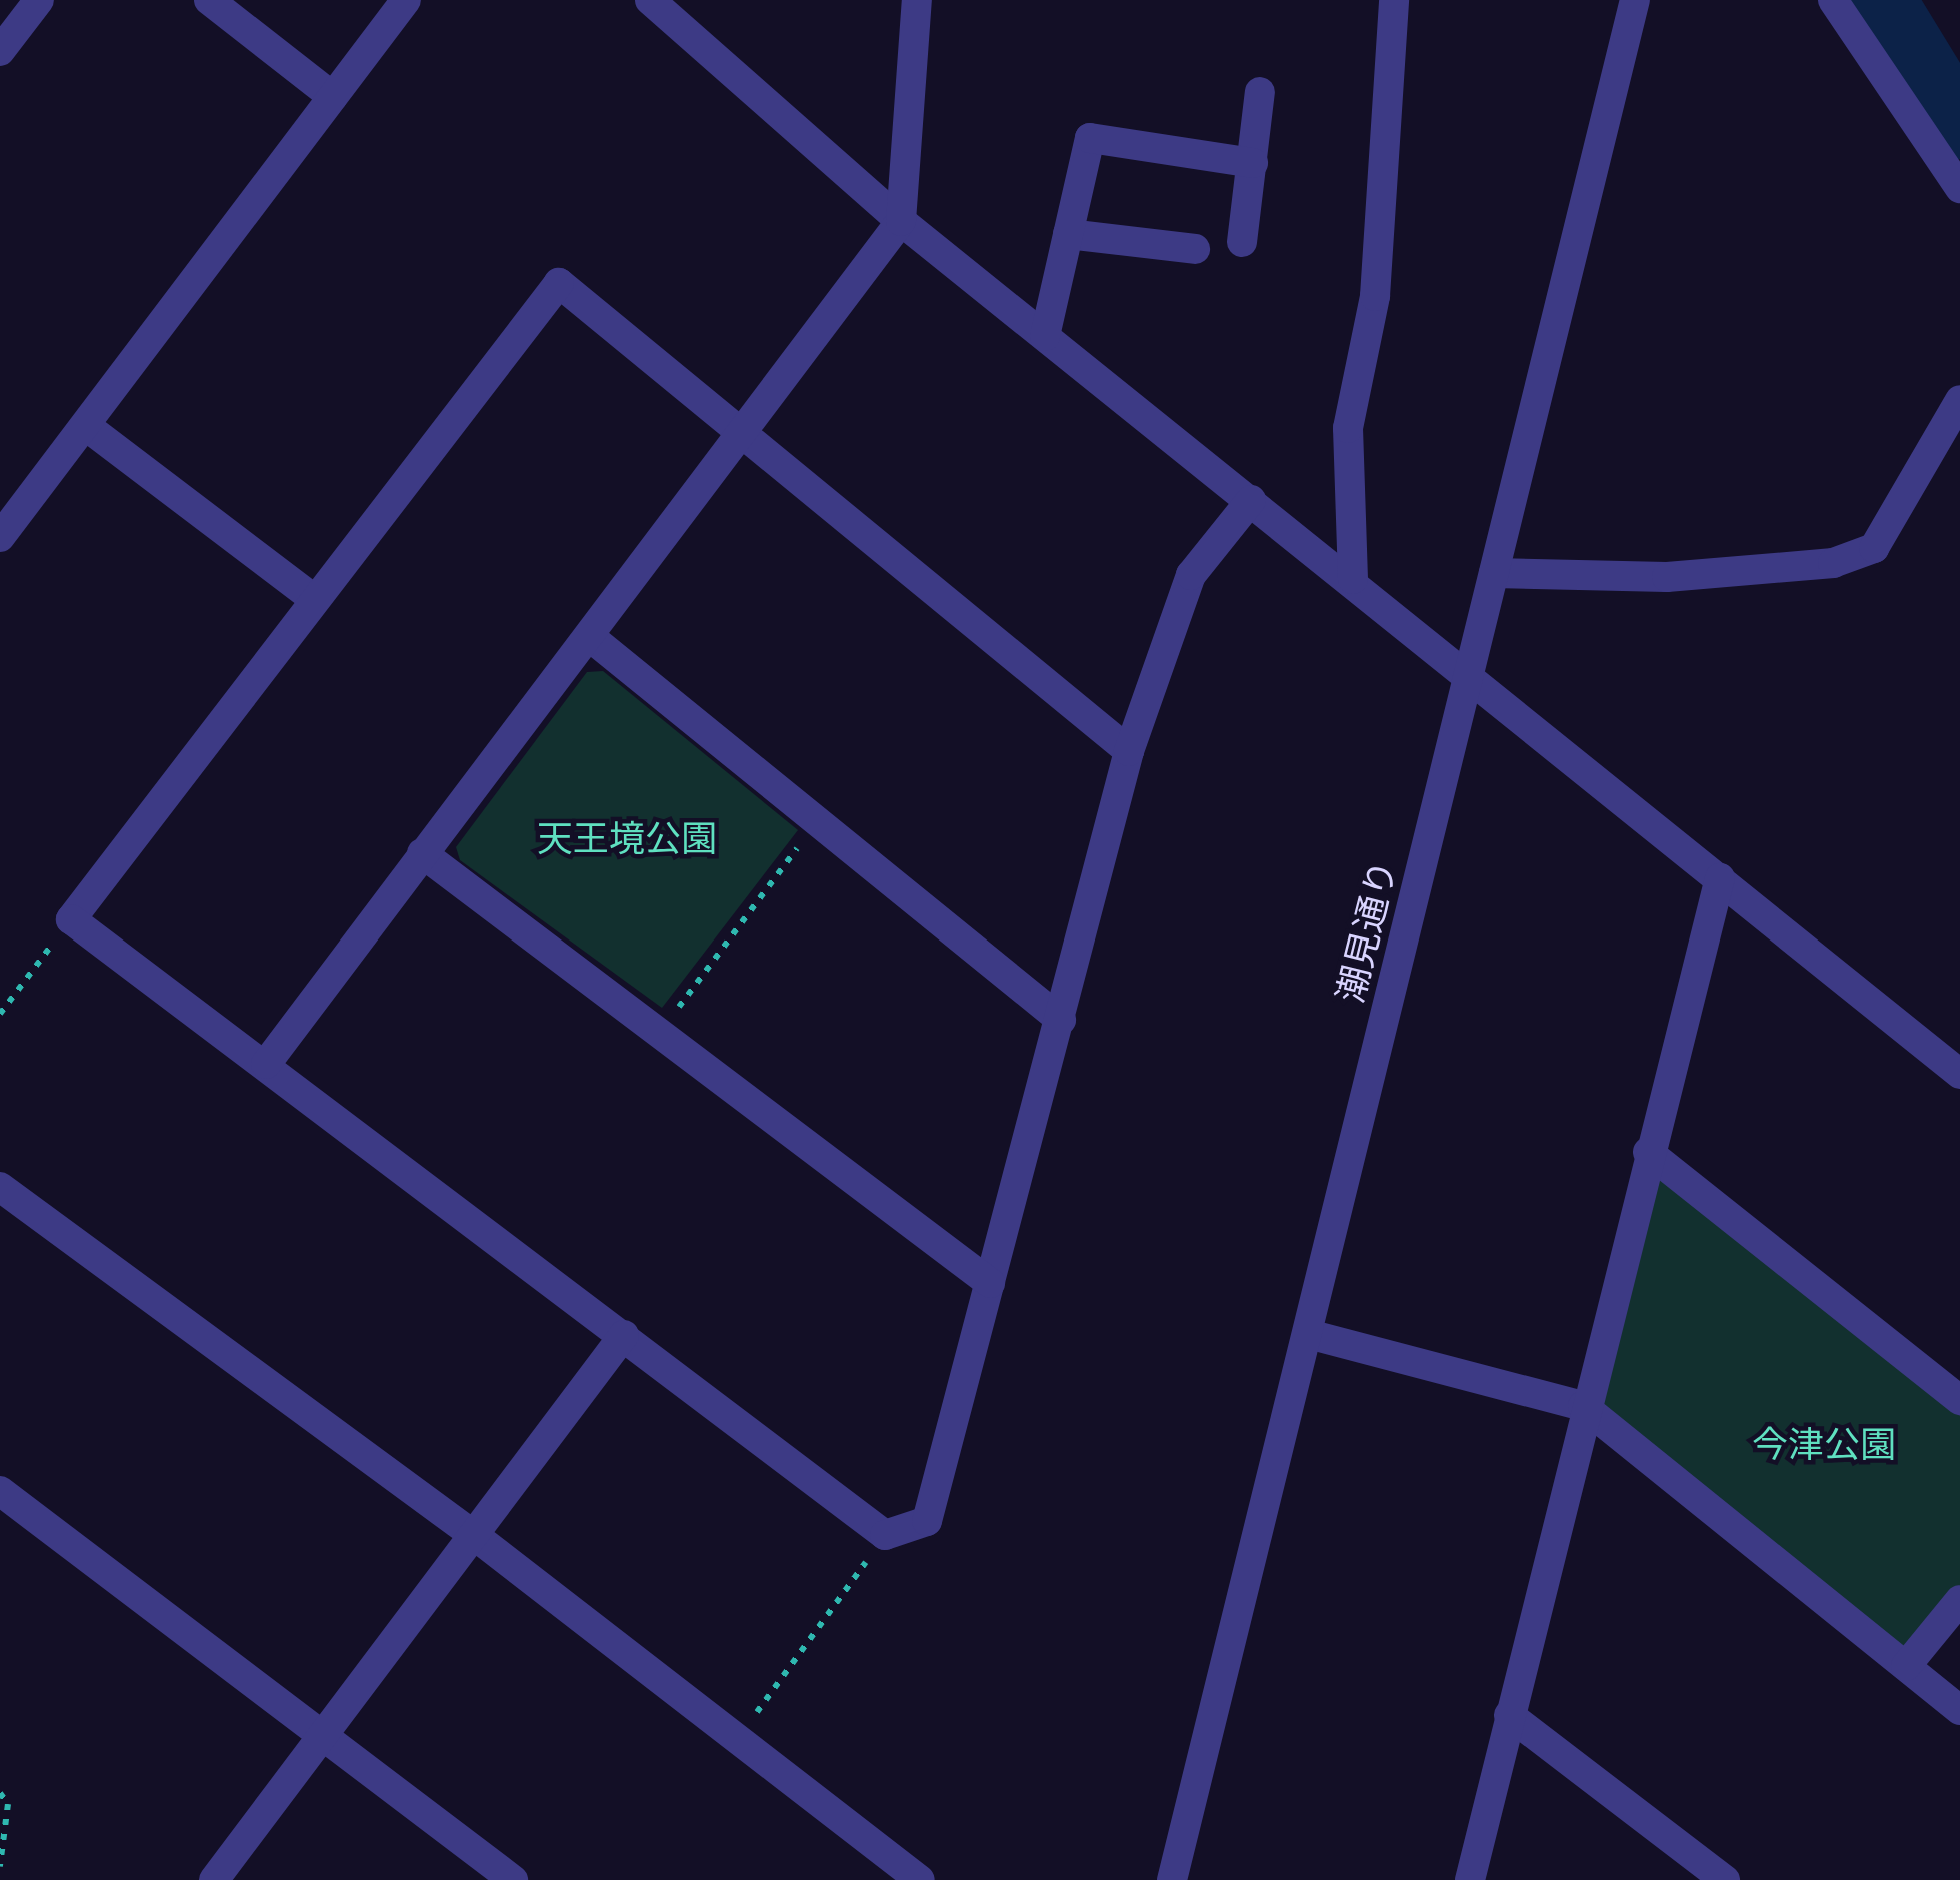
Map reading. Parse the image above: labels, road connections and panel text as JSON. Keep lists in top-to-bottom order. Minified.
{"streets":{"street":["潮見通り"]},"parks":["天王境公園","今津公園"]}
